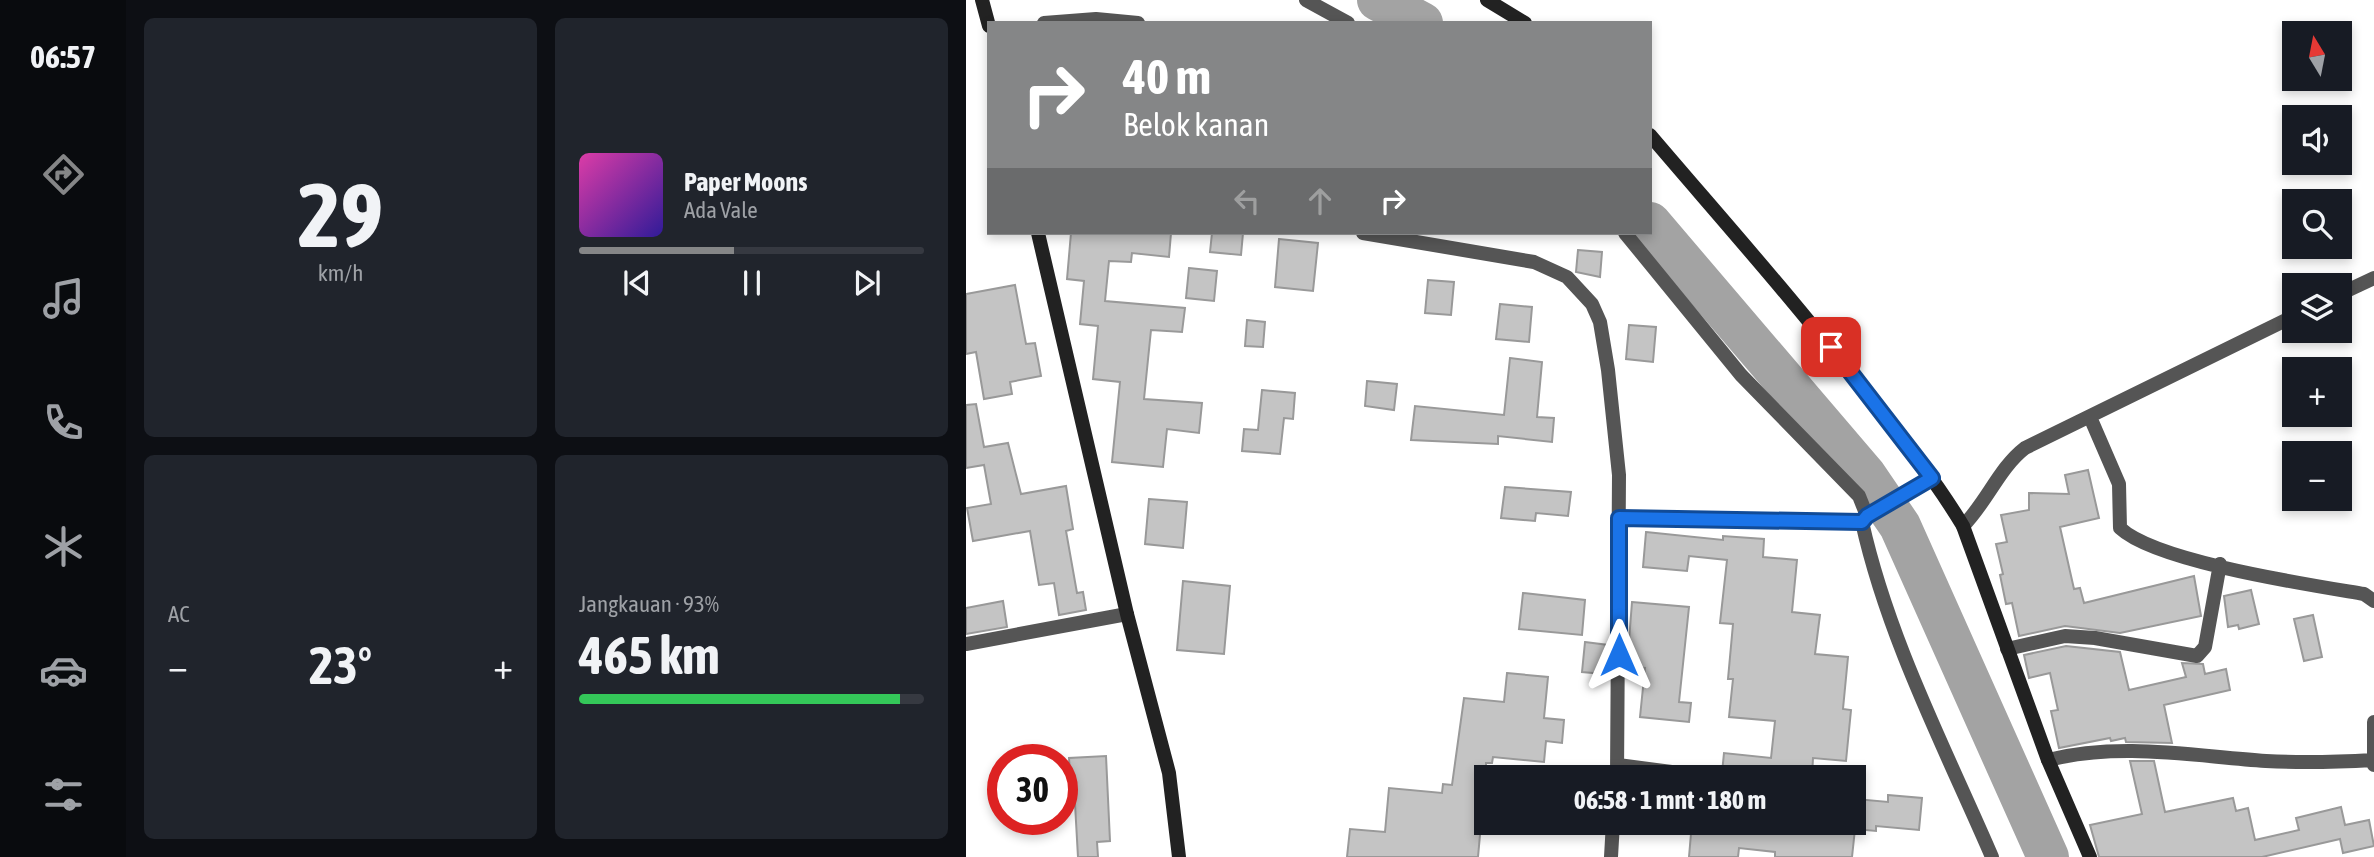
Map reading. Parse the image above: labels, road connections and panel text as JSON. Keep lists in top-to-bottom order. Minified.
{"north":"top","page":{"tabs":"06:57","tile":[["29","km/h"],"AC",["Jangkauan · 93%","465 km"]],"map_buttons":["+","−"],"turn":["40 m","Belok kanan"],"song":["Paper Moons","Ada Vale"],"heat":["−","23°","+"],"limit":"30","trip":"06:58 · 1 mnt · 180 m"}}
